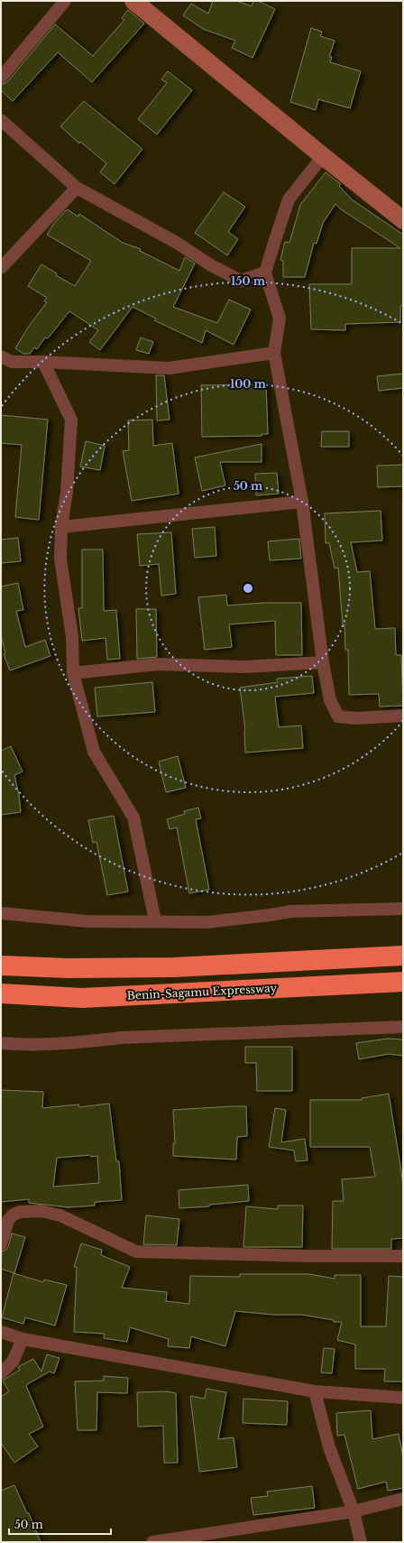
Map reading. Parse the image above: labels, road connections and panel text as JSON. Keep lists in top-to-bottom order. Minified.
{"streets":{"highway":["Benin-Sagamu Expressway"]},"scale_bar":"50 m","rings":["150 m","100 m","50 m"]}
